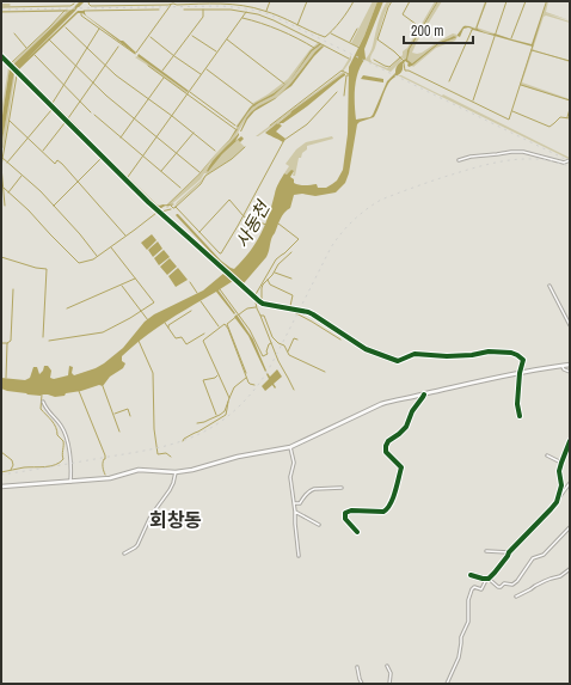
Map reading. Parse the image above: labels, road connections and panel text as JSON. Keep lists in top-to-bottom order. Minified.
{"districts":["회창동"],"water":["사동천"],"scale_bar":"200 m"}
